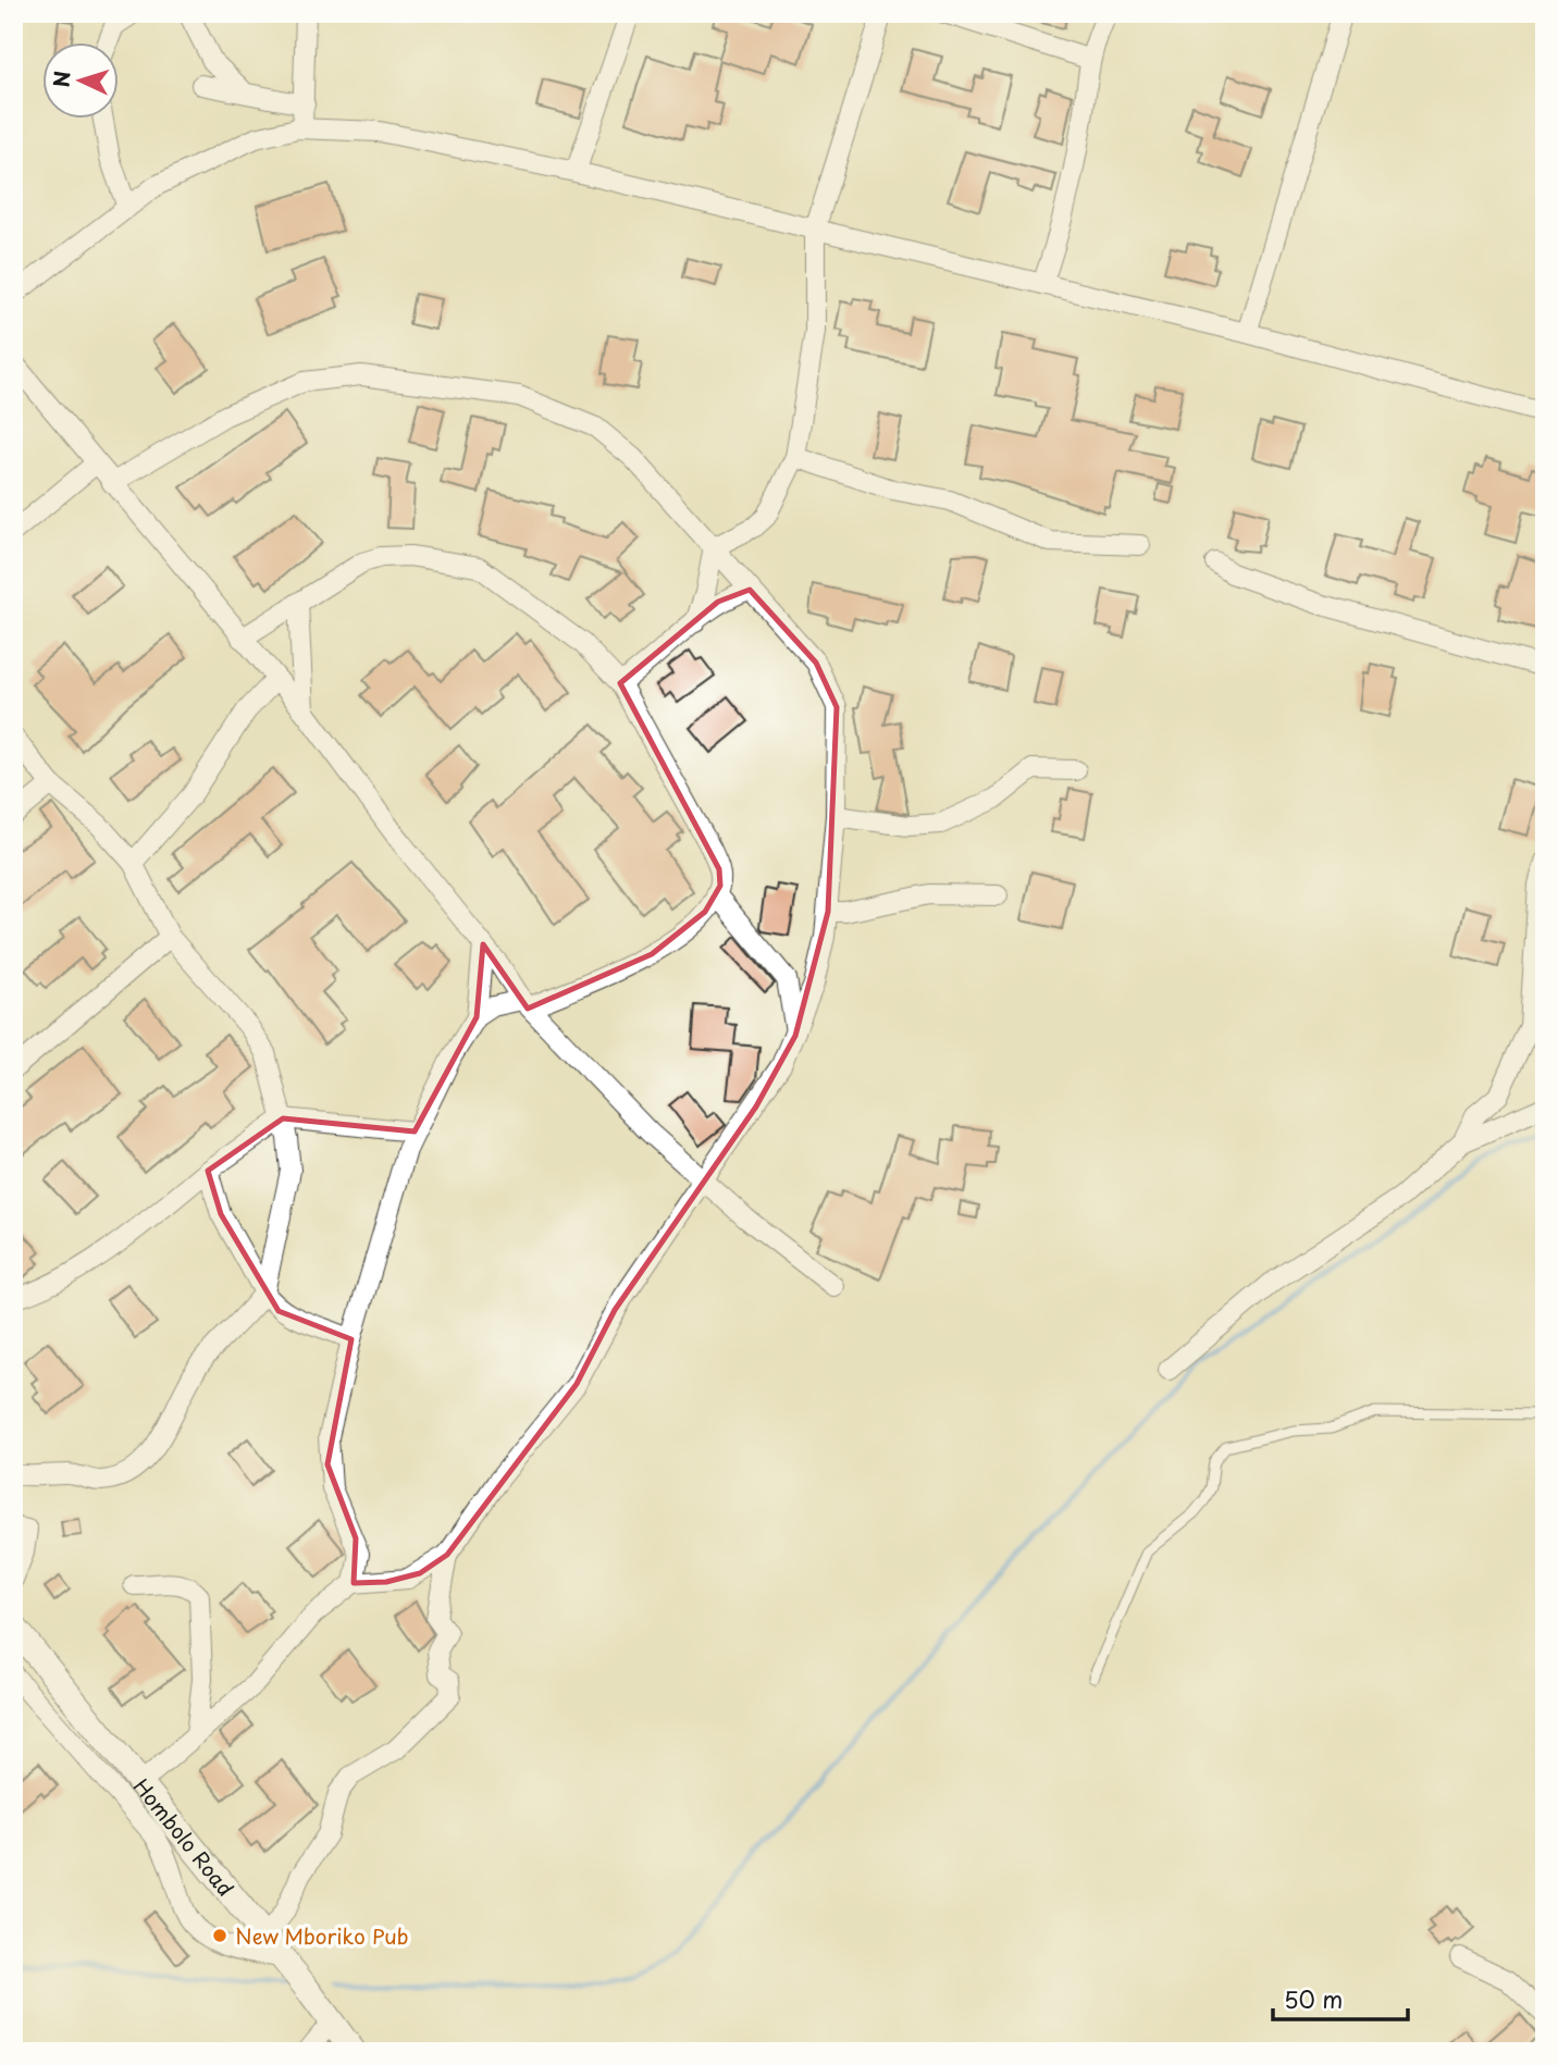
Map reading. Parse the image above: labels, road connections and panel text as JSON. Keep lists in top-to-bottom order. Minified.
{"streets":{"street":["Hombolo Road"]},"places":["New Mboriko Pub"],"scale_bar":"50 m","north":"left"}
